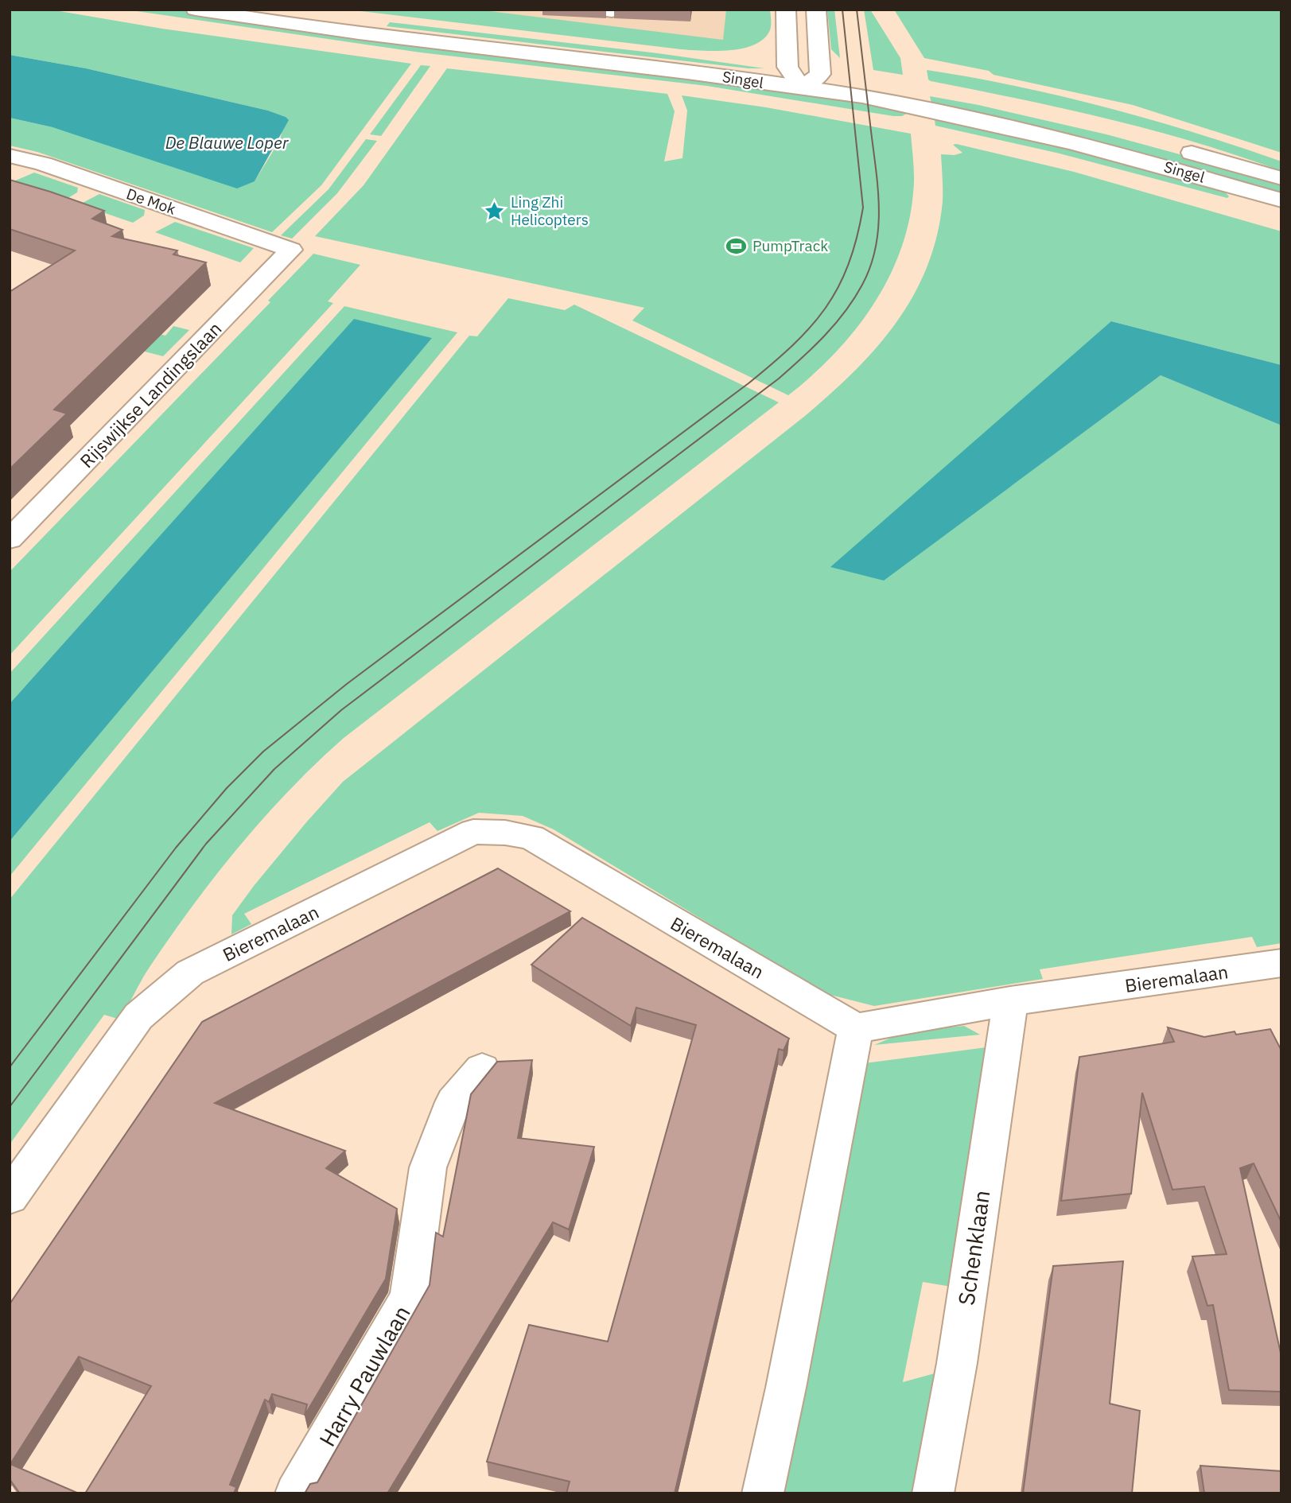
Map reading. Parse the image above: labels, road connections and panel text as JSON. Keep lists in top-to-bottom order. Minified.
{"streets":{"street":["Singel","De Mok","Rijswijkse Landingslaan","Bieremalaan","Schenklaan","Harry Pauwlaan"]},"crossings":[["De Mok","Rijswijkse Landingslaan"],["Bieremalaan","Schenklaan"]],"water":["De Blauwe Loper"],"places":{"place":["Ling Zhi Helicopters"],"sports":["PumpTrack"]}}
